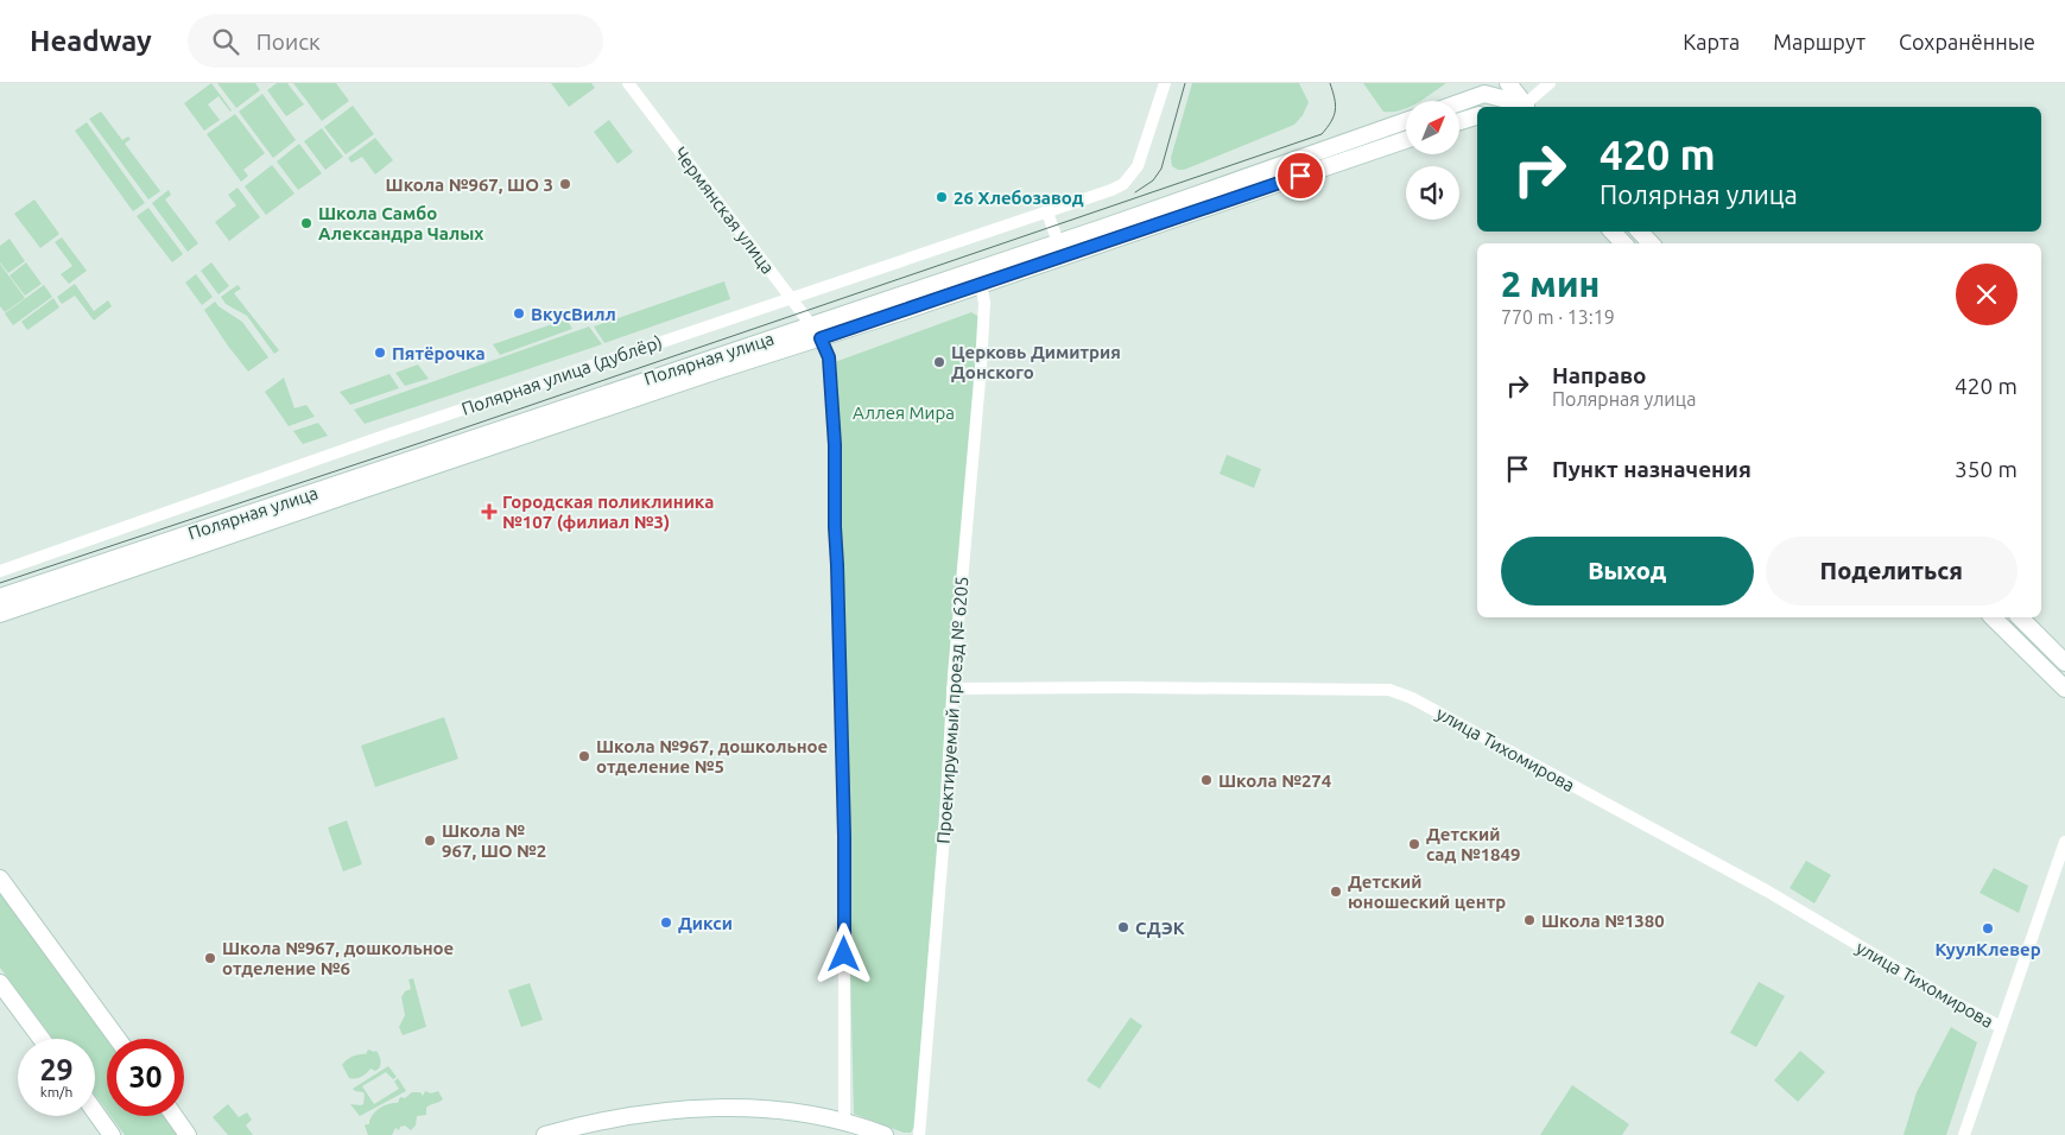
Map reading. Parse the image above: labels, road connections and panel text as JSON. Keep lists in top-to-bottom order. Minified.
{"streets":{"main road":["Полярная улица"],"street":["Чермянская улица","Полярная улица (дублёр)","Проектируемый проезд № 6205","улица Тихомирова"]},"crossings":[["Чермянская улица","Полярная улица"],["Чермянская улица","Полярная улица (дублёр)"],["Полярная улица","Проектируемый проезд № 6205"],["Проектируемый проезд № 6205","улица Тихомирова"]],"parks":["Аллея Мира"],"places":{"other":["Школа №967, ШО 3","26 Хлебозавод","Школа Самбо Александра Чалых","ВкусВилл","Пятёрочка","Церковь Димитрия Донского","Школа №967, дошкольное отделение №5","Школа №274","Школа № 967, ШО №2","Детский сад №1849","Детский юношеский центр","Школа №1380","Дикси","СДЭК","КуулКлевер","Школа №967, дошкольное отделение №6"],"health":["Городская поликлиника №107 (филиал №3)"]},"north":"top right","page":{"header":"Headway","search":"Поиск","nav":["Карта","Маршрут","Сохранённые"],"turn":["420 m","Полярная улица"],"heading":["2 мин","770 m · 13:19"],"list":[{"name":"Направо","note":"Полярная улица","value":"420 m"},{"name":"Пункт назначения","value":"350 m"}],"buttons":["Выход","Поделиться"],"speed":"29 km/h","limit":"30"}}
